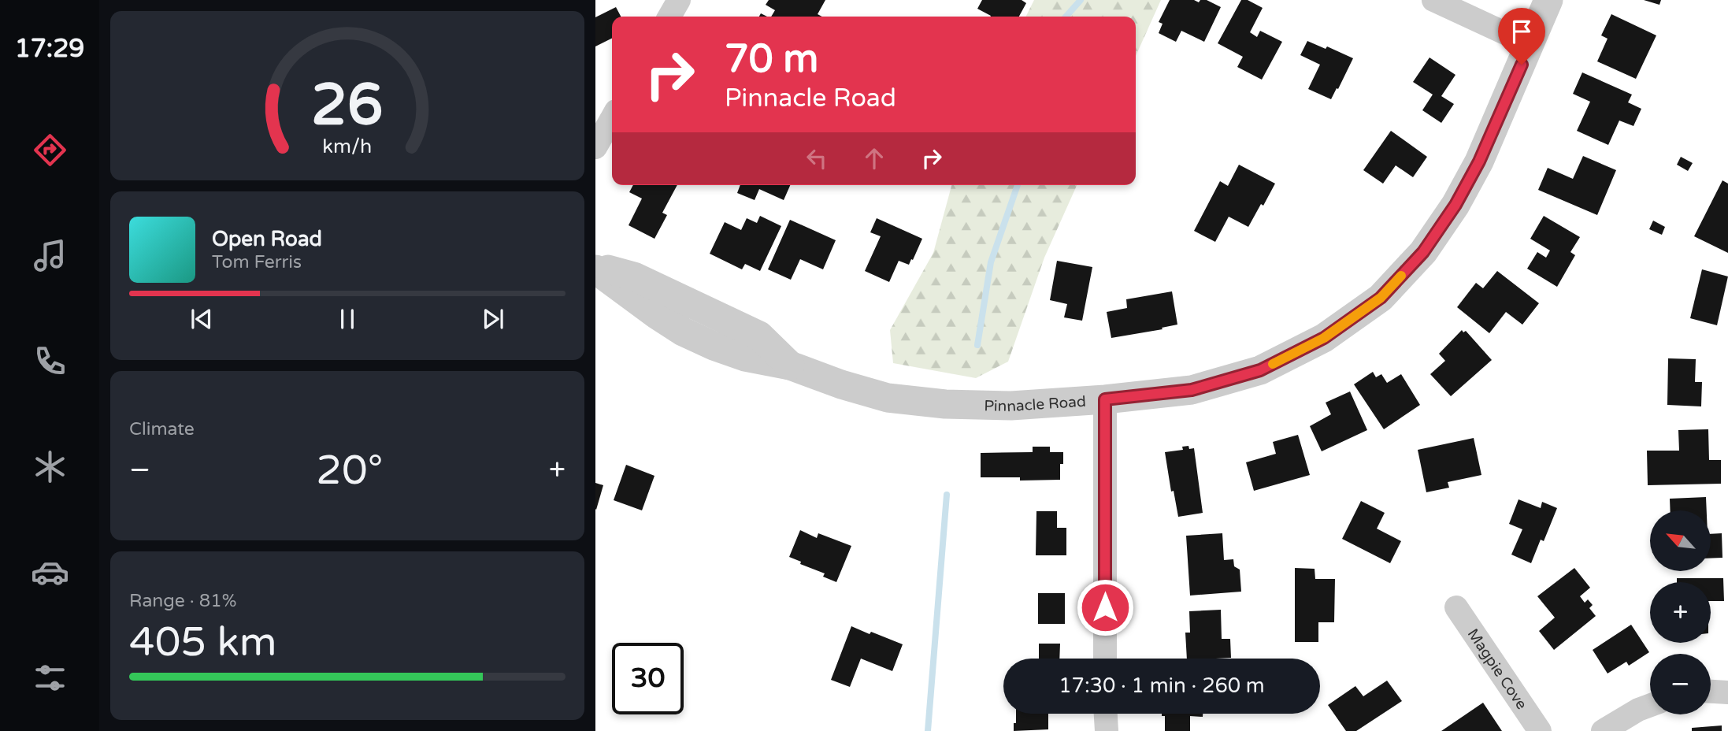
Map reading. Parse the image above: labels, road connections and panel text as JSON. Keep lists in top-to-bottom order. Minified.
{"streets":{"street":["Pinnacle Road","Magpie Cove"]},"north":"top left","page":{"tabs":"17:29","turn":["70 m","Pinnacle Road"],"song":["Open Road","Tom Ferris"],"tile":["Climate",["Range · 81%","405 km"]],"heat":["−","20°","+"],"map_buttons":["+","−"],"limit":"30","trip":"17:30 · 1 min · 260 m","gauge":["26","km/h"]}}
